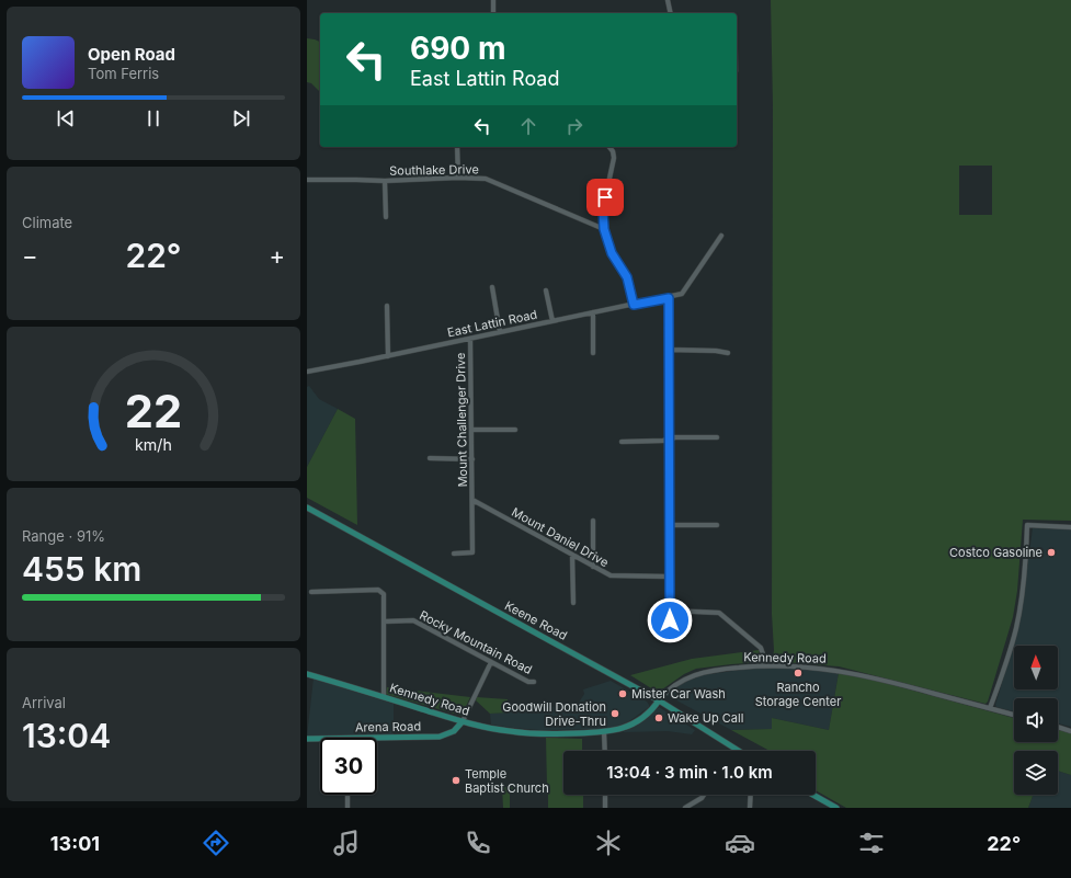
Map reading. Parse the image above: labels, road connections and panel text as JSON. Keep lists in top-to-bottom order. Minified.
{"streets":{"main road":["Keene Road","Kennedy Road","Arena Road"],"street":["Southlake Drive","East Lattin Road","Mount Challenger Drive","Mount Daniel Drive","Rocky Mountain Road"]},"crossings":[["East Lattin Road","Mount Challenger Drive"],["Mount Challenger Drive","Mount Daniel Drive"],["Keene Road","Kennedy Road"],["Kennedy Road","Arena Road"]],"places":["Costco Gasoline","Rancho Storage Center","Mister Car Wash","Goodwill Donation Drive-Thru","Wake Up Call","Temple Baptist Church"],"north":"top","page":{"turn":["690 m","East Lattin Road"],"song":["Open Road","Tom Ferris"],"tile":["Climate",["Range · 91%","455 km"],["Arrival","13:04"]],"heat":["−","22°","+"],"limit":"30","trip":"13:04 · 3 min · 1.0 km","tabs":["13:01","22°"],"gauge":["22","km/h"]}}
